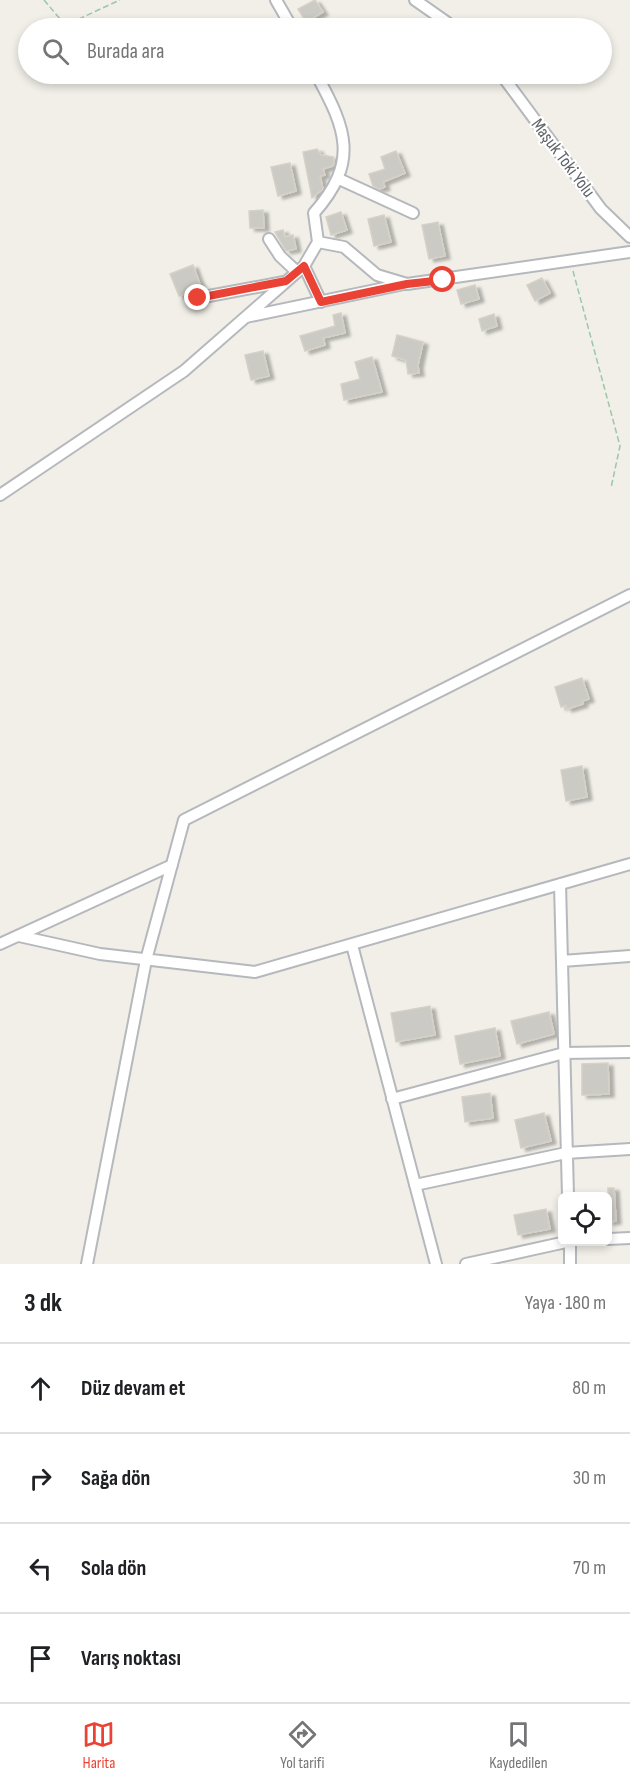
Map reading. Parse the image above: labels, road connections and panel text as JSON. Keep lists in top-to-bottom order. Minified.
{"streets":{"street":["Maşuk Toki Yolu"]},"page":{"search":"Burada ara","heading":["3 dk","Yaya · 180 m"],"list":[["Düz devam et","80 m"],["Sağa dön","30 m"],["Sola dön","70 m"],"Varış noktası"],"nav":["Harita","Yol tarifi","Kaydedilen"]}}
